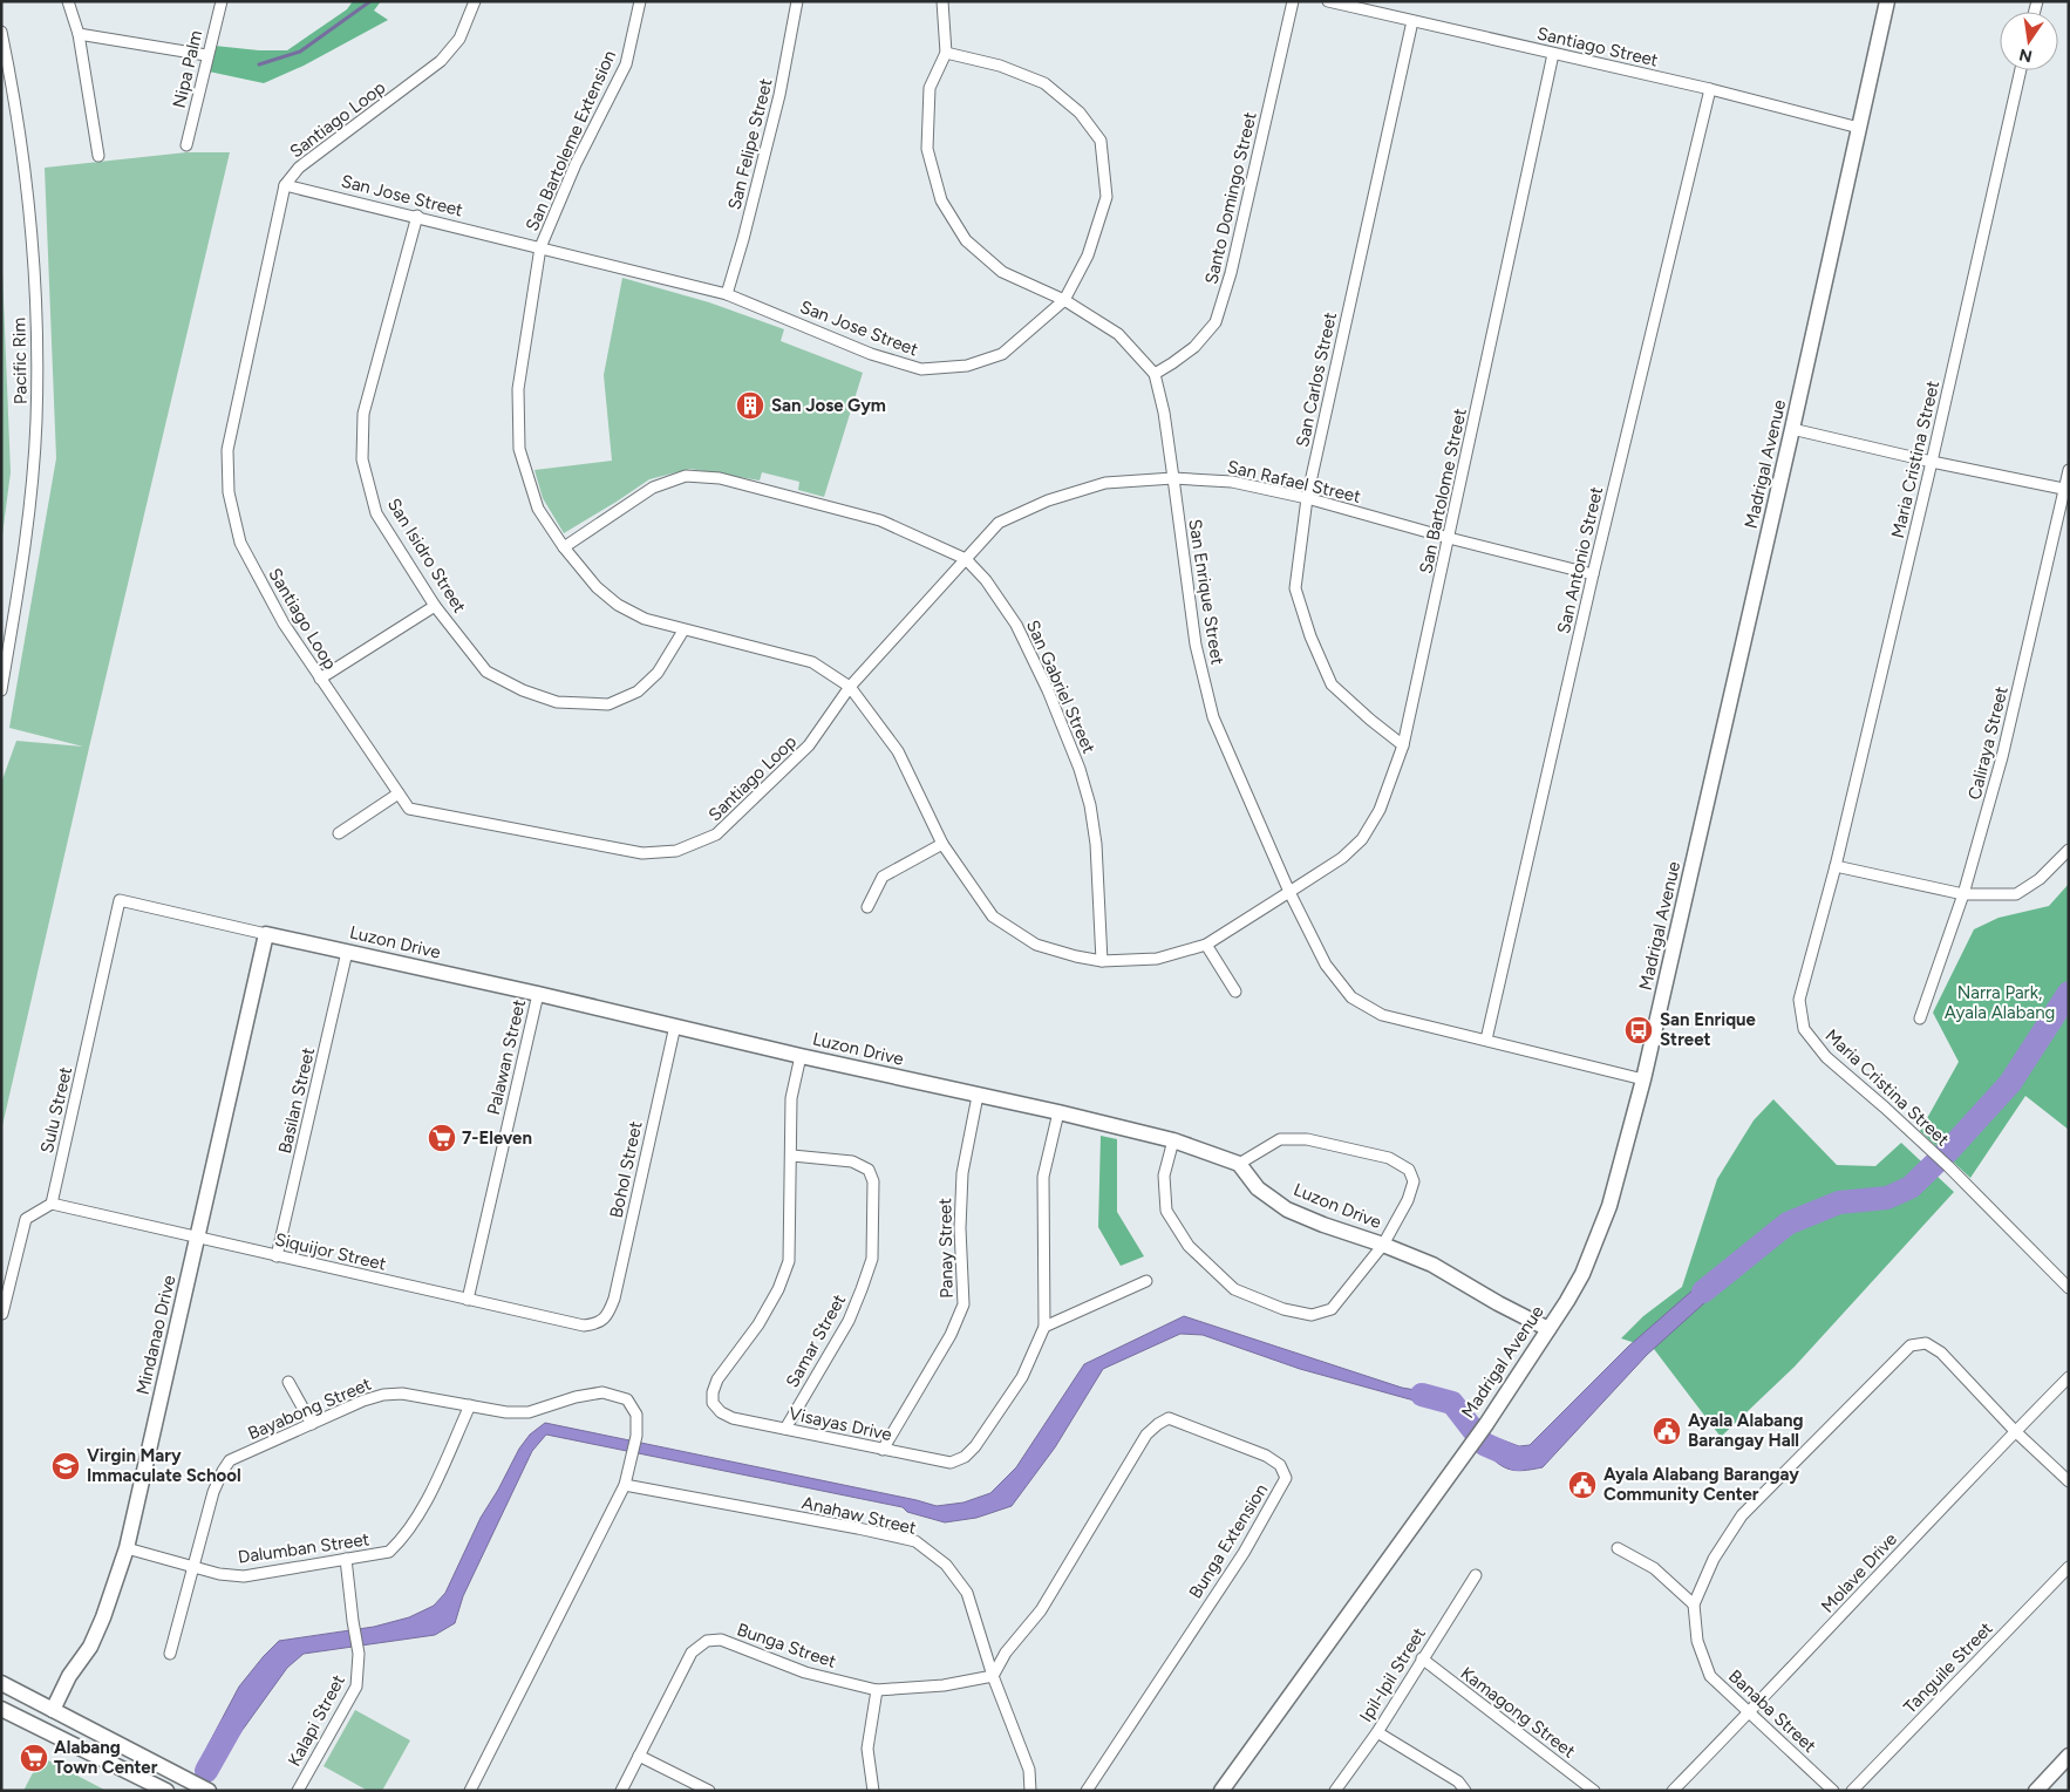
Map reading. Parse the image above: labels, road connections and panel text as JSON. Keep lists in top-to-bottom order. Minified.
{"streets":{"street":["Santiago Street","Nipa Palm","Santiago Loop","San Bartoleme Extension","San Felipe Street","San Jose Street","Santo Domingo Street","Pacific Rim","San Carlos Street","Maria Cristina Street","Madrigal Avenue","San Rafael Street","San Bartolome Street","San Isidro Street","San Antonio Street","San Enrique Street","San Gabriel Street","Caliraya Street","Luzon Drive","Palawan Street","Basilan Street","Sulu Street","Bohol Street","Panay Street","Siquijor Street","Mindanao Drive","Samar Street","Bayabong Street","Visayas Drive","Anahaw Street","Bunga Extension","Dalumban Street","Molave Drive","Bunga Street","Tanguile Street","Ipil-Ipil Street","Banaba Street","Kamagong Street","Kalapi Street"]},"crossings":[["Santiago Street","San Carlos Street"],["Santiago Street","Madrigal Avenue"],["Santiago Street","San Bartolome Street"],["Santiago Street","San Antonio Street"],["Santiago Loop","San Bartoleme Extension"],["Santiago Loop","San Jose Street"],["Santiago Loop","San Rafael Street"],["San Bartoleme Extension","San Jose Street"],["San Bartoleme Extension","San Rafael Street"],["San Bartoleme Extension","San Bartolome Street"],["San Bartoleme Extension","San Isidro Street"],["San Bartoleme Extension","San Enrique Street"],["San Bartoleme Extension","San Gabriel Street"],["San Felipe Street","San Jose Street"],["San Jose Street","San Isidro Street"],["San Jose Street","San Enrique Street"],["Santo Domingo Street","San Enrique Street"],["San Carlos Street","San Rafael Street"],["San Carlos Street","San Bartolome Street"],["Madrigal Avenue","San Enrique Street"],["Madrigal Avenue","Luzon Drive"],["San Rafael Street","San Bartolome Street"],["San Rafael Street","San Antonio Street"],["San Rafael Street","San Enrique Street"],["San Rafael Street","San Gabriel Street"],["San Bartolome Street","San Enrique Street"],["San Antonio Street","San Enrique Street"],["Luzon Drive","Palawan Street"],["Luzon Drive","Basilan Street"],["Luzon Drive","Sulu Street"],["Luzon Drive","Bohol Street"],["Luzon Drive","Panay Street"],["Luzon Drive","Mindanao Drive"],["Luzon Drive","Visayas Drive"],["Palawan Street","Siquijor Street"],["Basilan Street","Siquijor Street"],["Sulu Street","Siquijor Street"],["Bohol Street","Siquijor Street"],["Panay Street","Visayas Drive"],["Siquijor Street","Mindanao Drive"],["Mindanao Drive","Dalumban Street"],["Samar Street","Visayas Drive"],["Bayabong Street","Anahaw Street"],["Bayabong Street","Dalumban Street"],["Anahaw Street","Bunga Extension"],["Anahaw Street","Bunga Street"],["Bunga Extension","Bunga Street"],["Dalumban Street","Kalapi Street"],["Molave Drive","Banaba Street"],["Ipil-Ipil Street","Kamagong Street"]],"parks":["Narra Park, Ayala Alabang"],"places":{"building":["San Jose Gym"],"bus stop":["San Enrique Street"],"supermarket":["7-Eleven","Alabang Town Center"],"public building":["Ayala Alabang Barangay Hall","Ayala Alabang Barangay Community Center"],"school or university":["Virgin Mary Immaculate School"]},"north":"bottom"}
